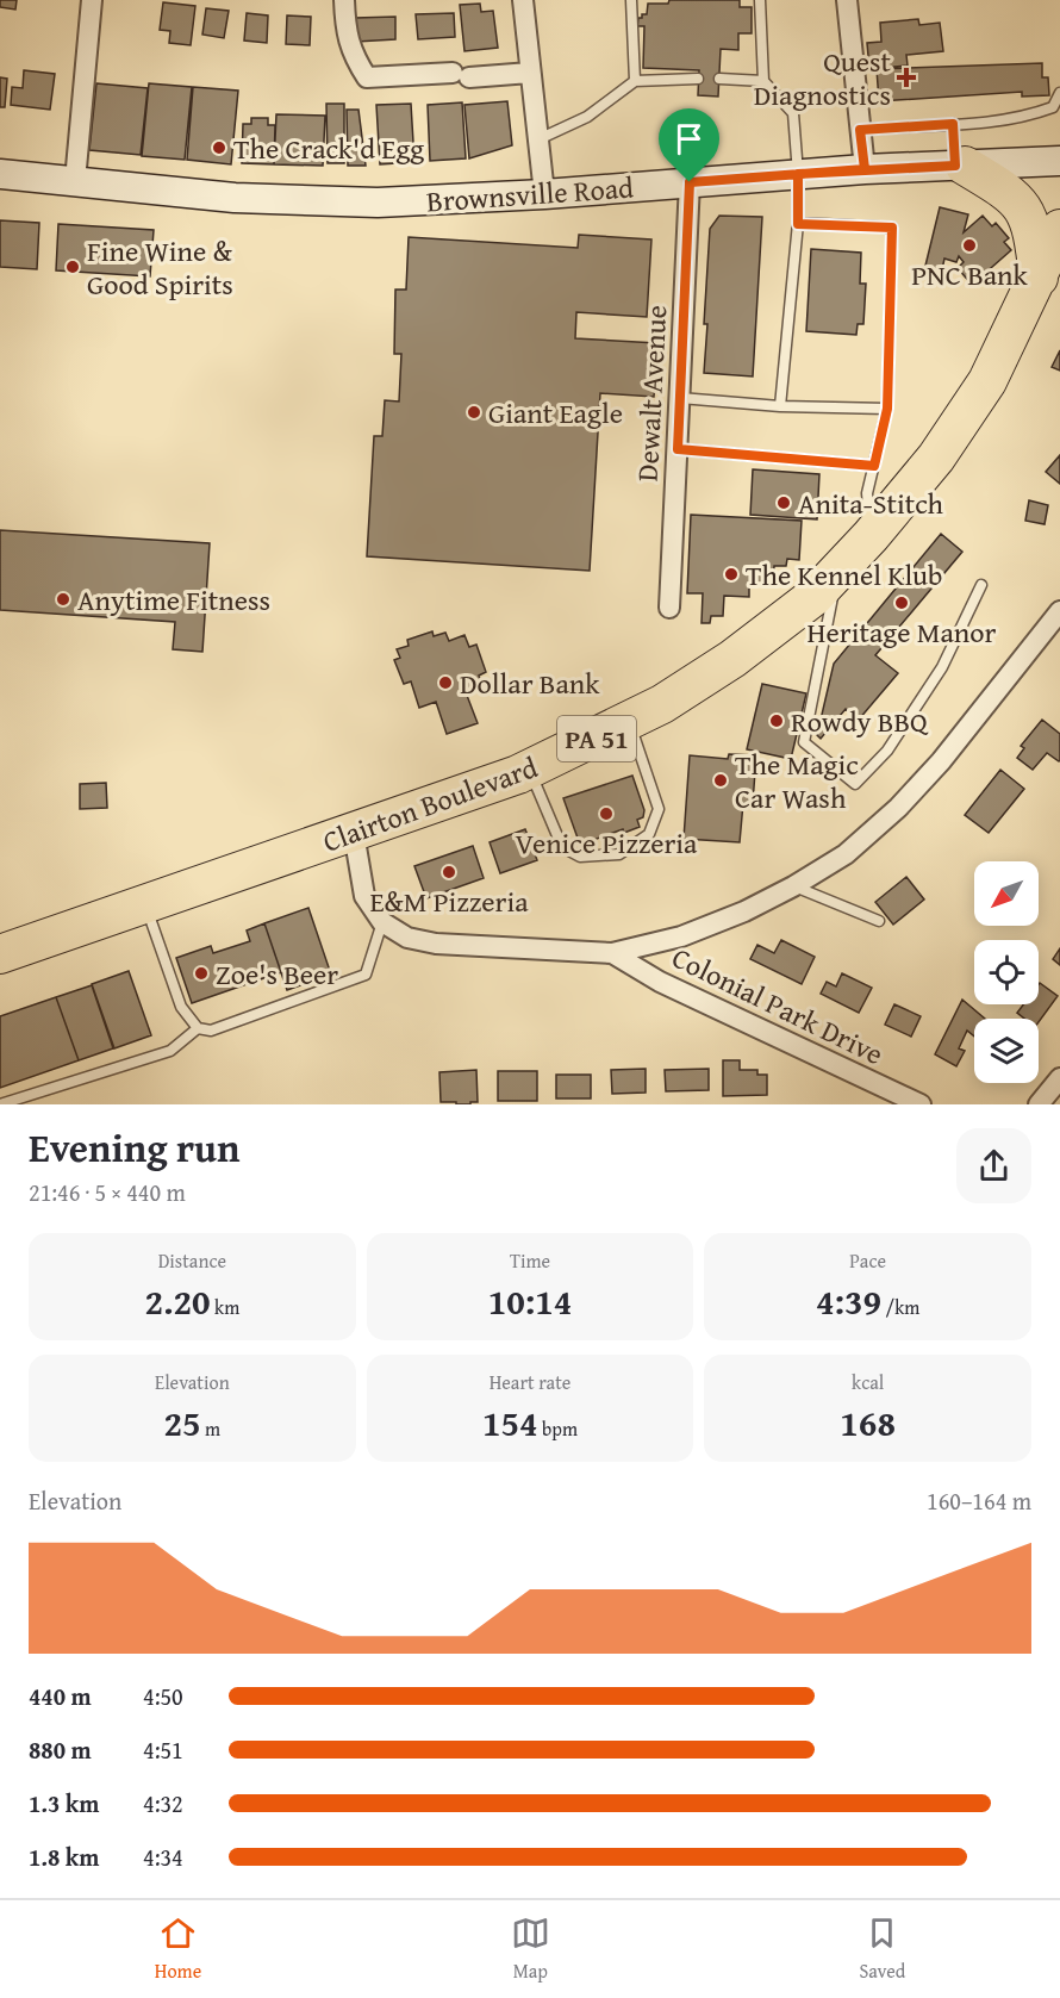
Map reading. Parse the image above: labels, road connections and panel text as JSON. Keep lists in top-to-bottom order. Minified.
{"streets":{"highway":["PA 51","Clairton Boulevard"],"main road":["Brownsville Road"],"street":["Dewalt Avenue","Colonial Park Drive"]},"crossings":[["Brownsville Road","Dewalt Avenue"]],"places":{"health":["Quest Diagnostics"],"other":["The Crack'd Egg","PNC Bank","Fine Wine & Good Spirits","Giant Eagle","Anita-Stitch","The Kennel Klub","Anytime Fitness","Heritage Manor","Dollar Bank","Rowdy BBQ","The Magic Car Wash","Venice Pizzeria","E&M Pizzeria","Zoe's Beer"]},"north":"bottom left","page":{"heading":["Evening run","21:46 · 5 × 440 m"],"stats":[["Distance","2.20 km"],["Time","10:14"],["Pace","4:39 /km"],["Elevation","25 m"],["Heart rate","154 bpm"],["kcal","168"]],"chart":["Elevation","160–164 m"],"list":[{"name":"440 m","note":"4:50"},{"name":"880 m","note":"4:51"},{"name":"1.3 km","note":"4:32"},{"name":"1.8 km","note":"4:34"}],"tabs":["Home","Map","Saved"]}}
